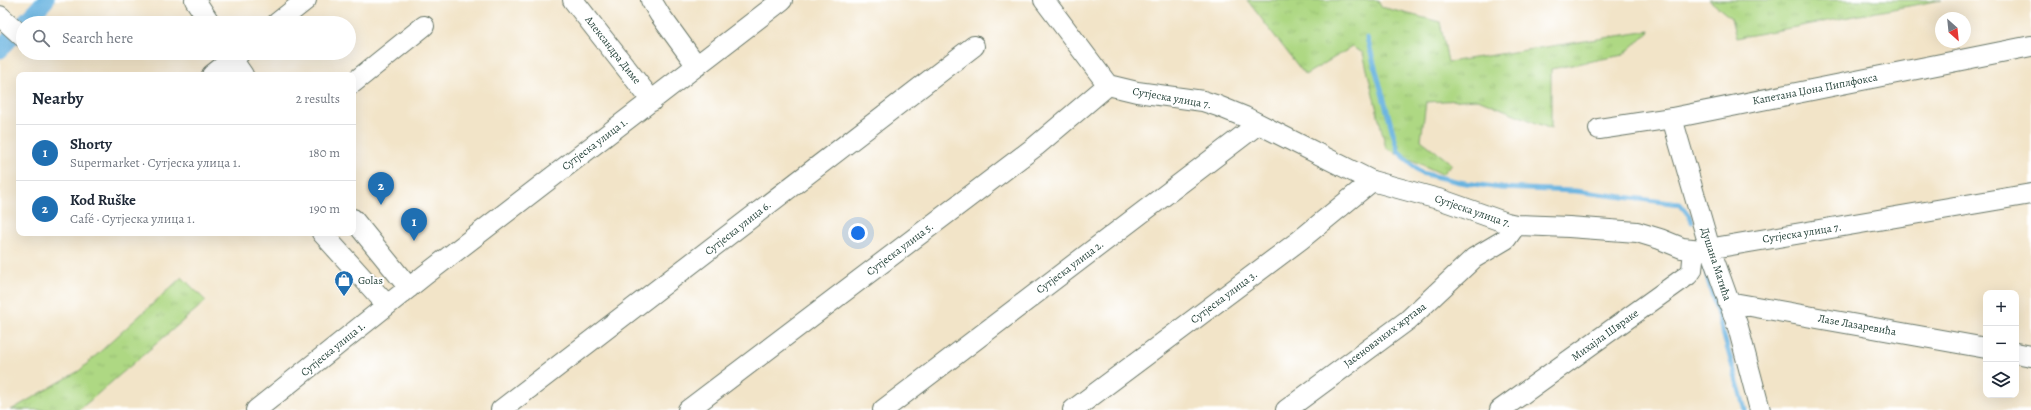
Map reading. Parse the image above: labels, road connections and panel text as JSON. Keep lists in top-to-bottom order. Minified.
{"streets":{"street":["Александра Диме","Капетана Џона Пиплфокса","Сутјеска улица 7.","Сутјеска улица 1.","Сутјеска улица 6.","Сутјеска улица 5.","Душана Матића","Сутјеска улица 2.","Сутјеска улица 3.","Лазе Лазаревића","Јасеновачких жртава","Михајла Швраке"]},"crossings":[["Александра Диме","Сутјеска улица 1."],["Капетана Џона Пиплфокса","Душана Матића"],["Сутјеска улица 7.","Сутјеска улица 5."],["Сутјеска улица 7.","Душана Матића"],["Сутјеска улица 7.","Сутјеска улица 2."],["Сутјеска улица 7.","Сутјеска улица 3."],["Сутјеска улица 7.","Јасеновачких жртава"],["Сутјеска улица 7.","Михајла Швраке"],["Душана Матића","Лазе Лазаревића"],["Душана Матића","Михајла Швраке"]],"places":{"shop":["Golas"]},"north":"bottom right","page":{"search":"Search here","heading":["Nearby","2 results"],"list":[{"mark":"1","name":"Shorty","note":"Supermarket · Сутјеска улица 1.","value":"180 m"},{"mark":"2","name":"Kod Ruške","note":"Café · Сутјеска улица 1.","value":"190 m"}],"pins":["2","1"],"map_buttons":["+","−"]}}
